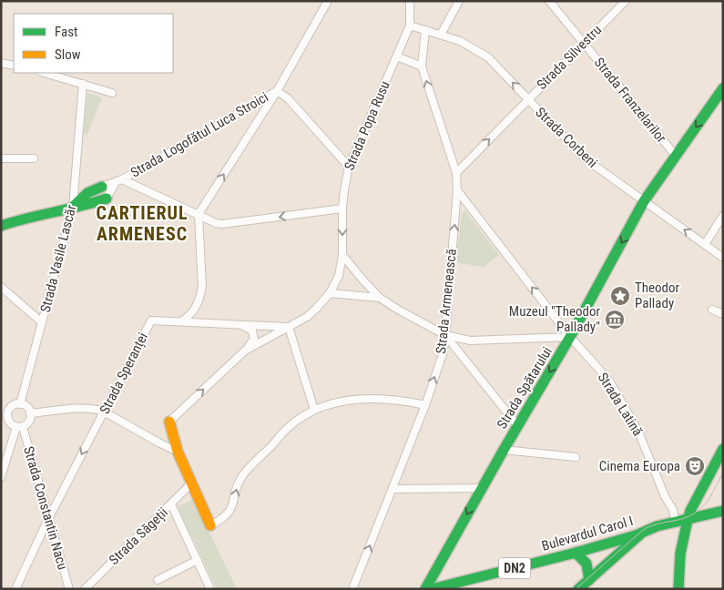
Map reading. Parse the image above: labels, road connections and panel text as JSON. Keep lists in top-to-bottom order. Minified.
{"streets":{"street":["Strada Silvestru","Strada Franzelarilor","Strada Popa Rusu","Strada Logofătul Luca Stroici","Strada Corbeni","Strada Vasile Lascăr","Strada Armenească","Strada Speranței","Strada Spătarului","Strada Latină","Strada Constantin Nacu","Bulevardul Carol I","Strada Săgeții","DN2"]},"crossings":[["Strada Silvestru","Strada Franzelarilor"],["Strada Silvestru","Strada Corbeni"],["Strada Silvestru","Strada Armenească"],["Strada Franzelarilor","Strada Spătarului"],["Strada Popa Rusu","Strada Corbeni"],["Strada Popa Rusu","Strada Speranței"],["Strada Corbeni","Strada Armenească"],["Strada Corbeni","Strada Spătarului"],["Strada Vasile Lascăr","Strada Constantin Nacu"],["Strada Armenească","Strada Latină"],["Strada Speranței","Strada Constantin Nacu"],["Strada Spătarului","Strada Latină"],["Strada Latină","Bulevardul Carol I"]],"one_way":["Strada Silvestru","Strada Corbeni","Strada Armenească","Strada Spătarului","Strada Latină"],"districts":["CARTIERUL ARMENESC"],"places":{"place":["Theodor Pallady"],"museum":["Muzeul \"Theodor Pallady\""],"theatre":["Cinema Europa"]},"legend":["Fast","Slow"]}
